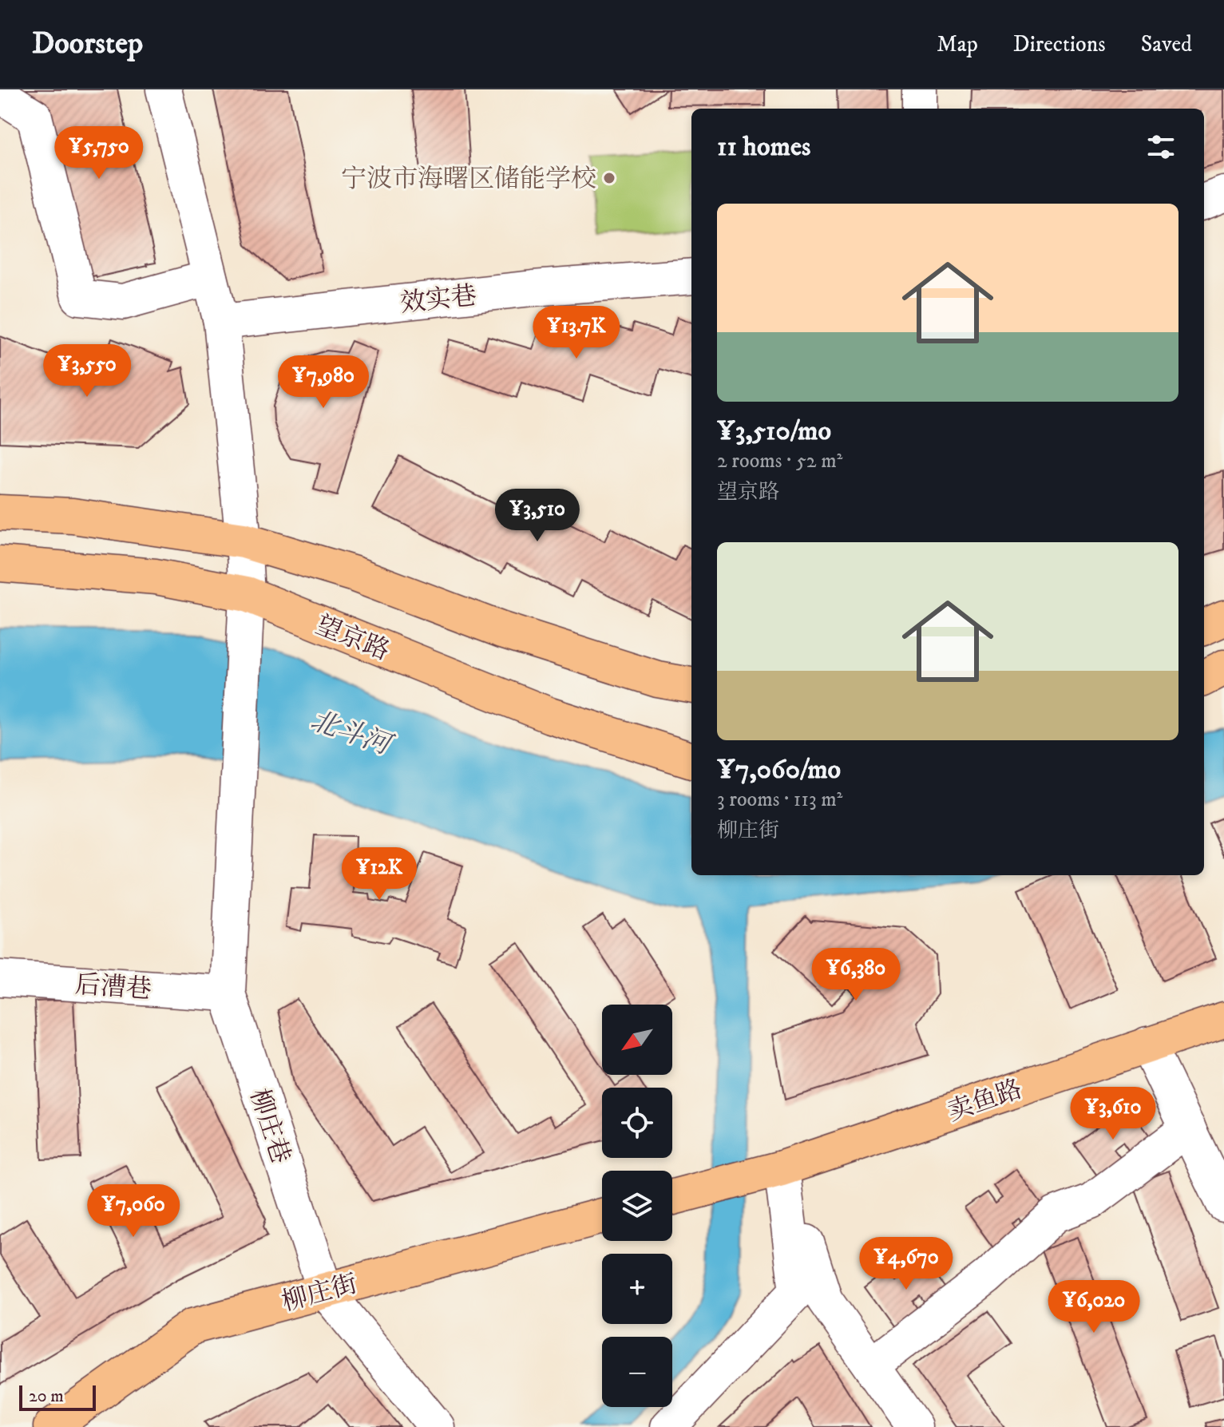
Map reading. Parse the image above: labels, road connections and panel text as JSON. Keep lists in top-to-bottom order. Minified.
{"streets":{"main road":["望京路","卖鱼路","柳庄街"],"street":["效实巷","后漕巷","柳庄巷"]},"crossings":[["效实巷","柳庄巷"],["望京路","柳庄巷"],["后漕巷","柳庄巷"],["柳庄巷","柳庄街"]],"water":["北斗河"],"places":["宁波市海曙区储能学校"],"scale_bar":"20 m","north":"bottom left","page":{"header":"Doorstep","nav":["Map","Directions","Saved"],"heading":"11 homes","price":["¥5,750","¥13.7K","¥3,550","¥7,980","¥3,510","¥12K","¥6,380","¥3,610","¥7,060","¥4,670","¥6,020"],"list":[{"name":"¥3,510/mo","note":"2 rooms · 52 m² · 望京路"},{"name":"¥7,060/mo","note":"3 rooms · 113 m² · 柳庄街"}],"map_buttons":["+","−"],"scale":"20 m"}}
